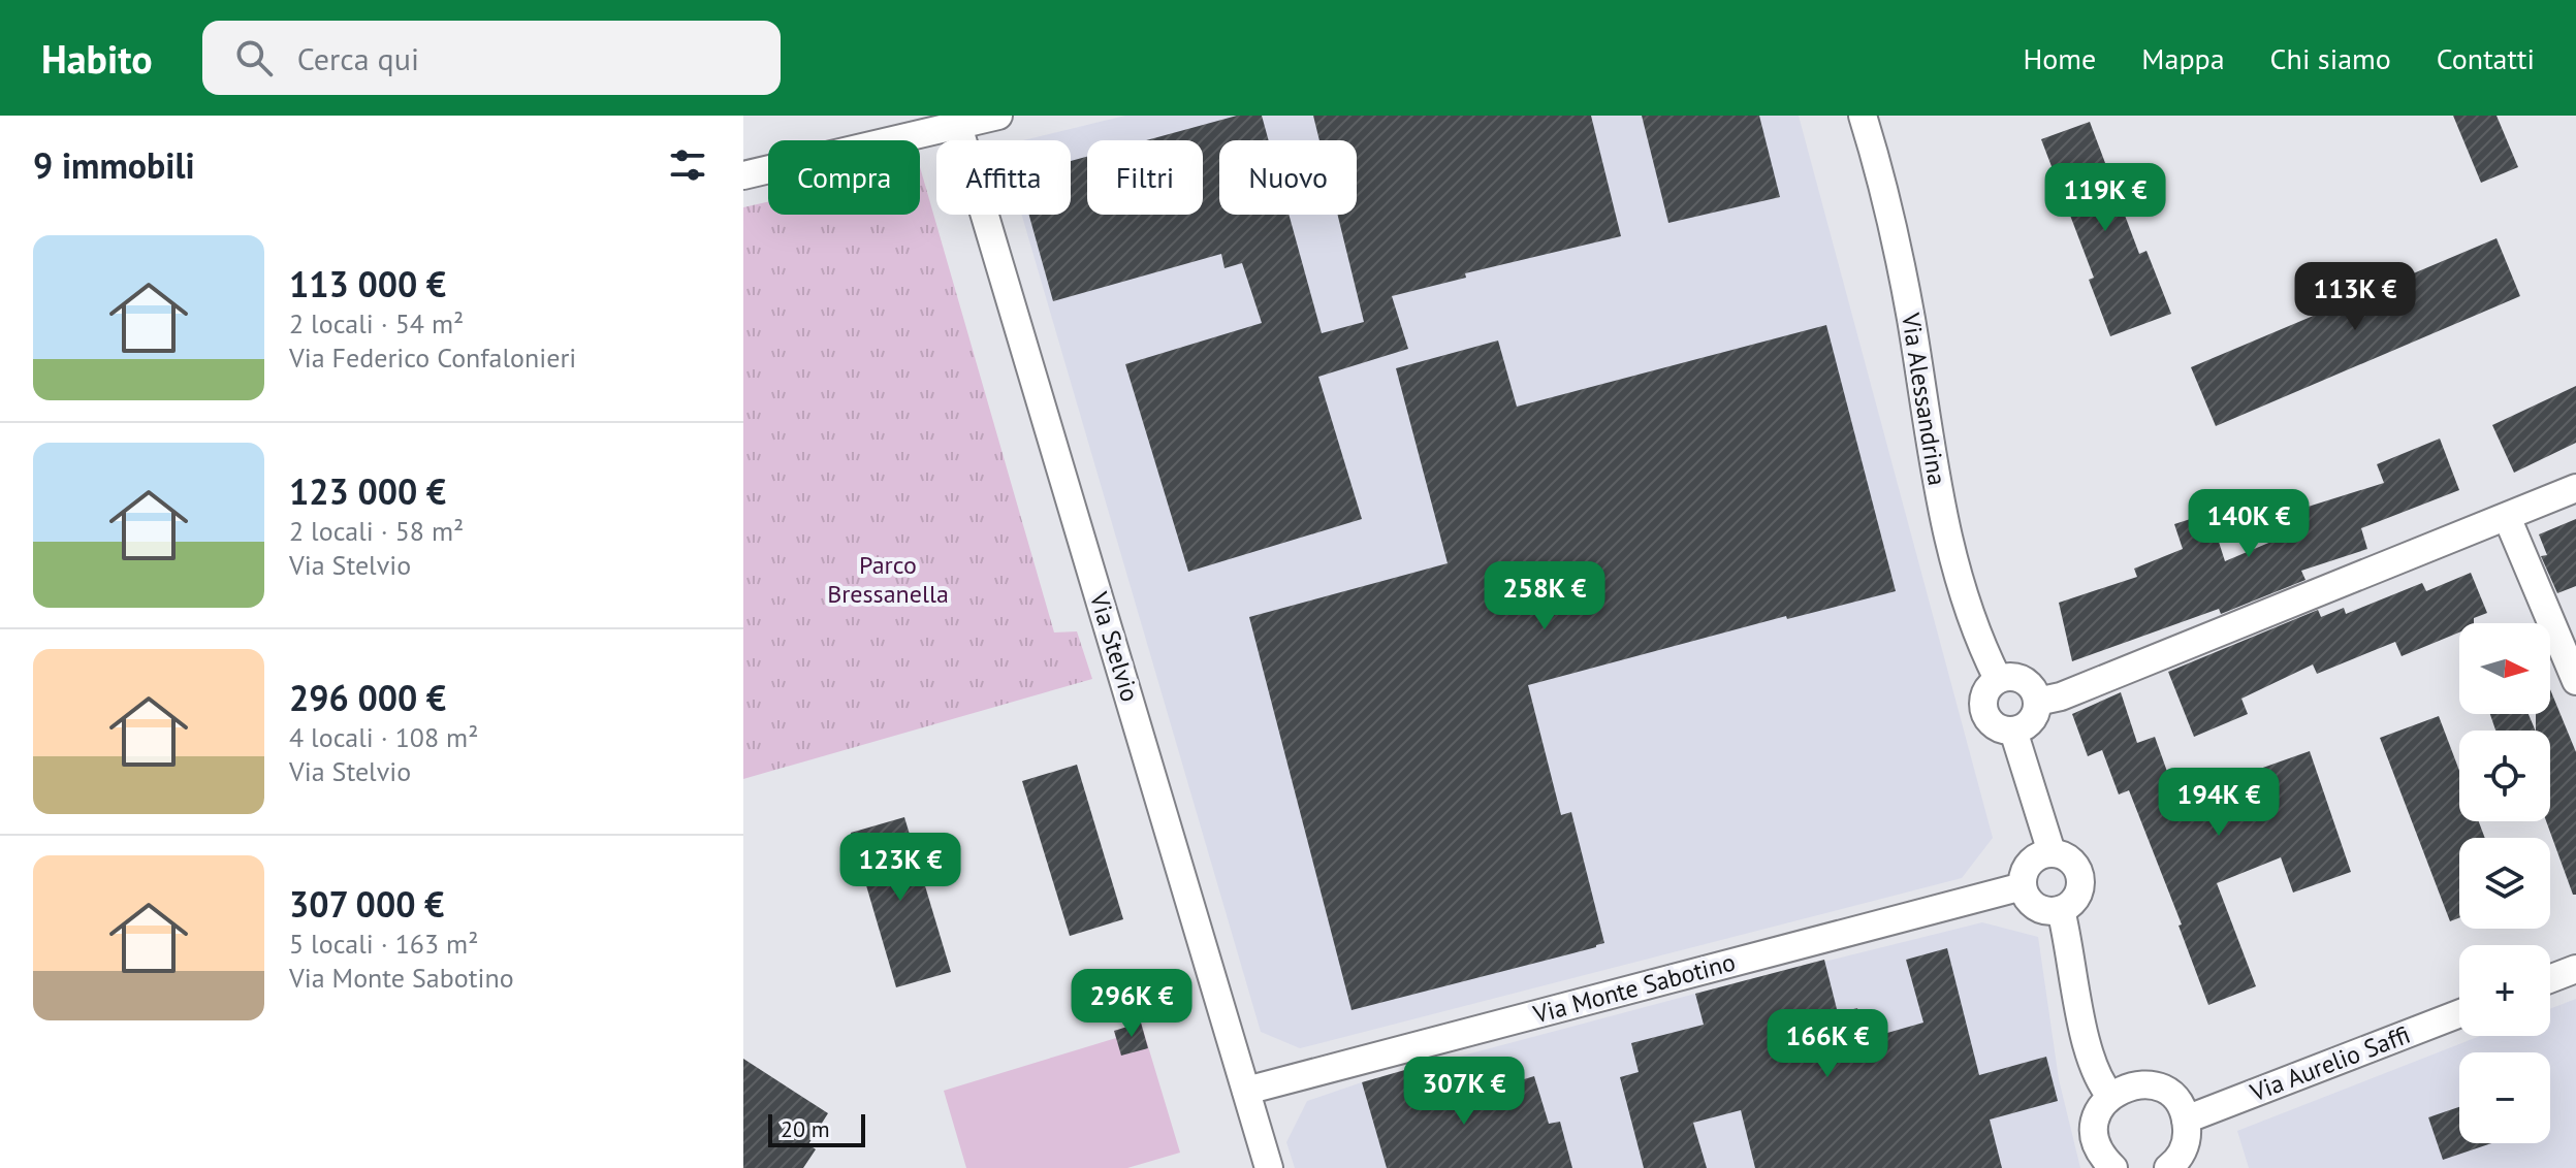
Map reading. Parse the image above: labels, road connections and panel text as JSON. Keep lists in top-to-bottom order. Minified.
{"streets":{"street":["Via Alessandrina","Via Stelvio","Via Monte Sabotino","Via Aurelio Saffi"]},"crossings":[["Via Stelvio","Via Monte Sabotino"]],"parks":["Parco Bressanella"],"scale_bar":"20 m","north":"right","page":{"header":"Habito","search":"Cerca qui","nav":["Home","Mappa","Chi siamo","Contatti"],"heading":"9 immobili","chip":["Compra","Affitta","Filtri","Nuovo"],"price":["119K €","113K €","140K €","258K €","194K €","123K €","296K €","166K €","307K €"],"list":[{"name":"113 000 €","note":"2 locali · 54 m² · Via Federico Confalonieri"},{"name":"123 000 €","note":"2 locali · 58 m² · Via Stelvio"},{"name":"296 000 €","note":"4 locali · 108 m² · Via Stelvio"},{"name":"307 000 €","note":"5 locali · 163 m² · Via Monte Sabotino"}],"map_buttons":["+","−"],"scale":"20 m"}}
